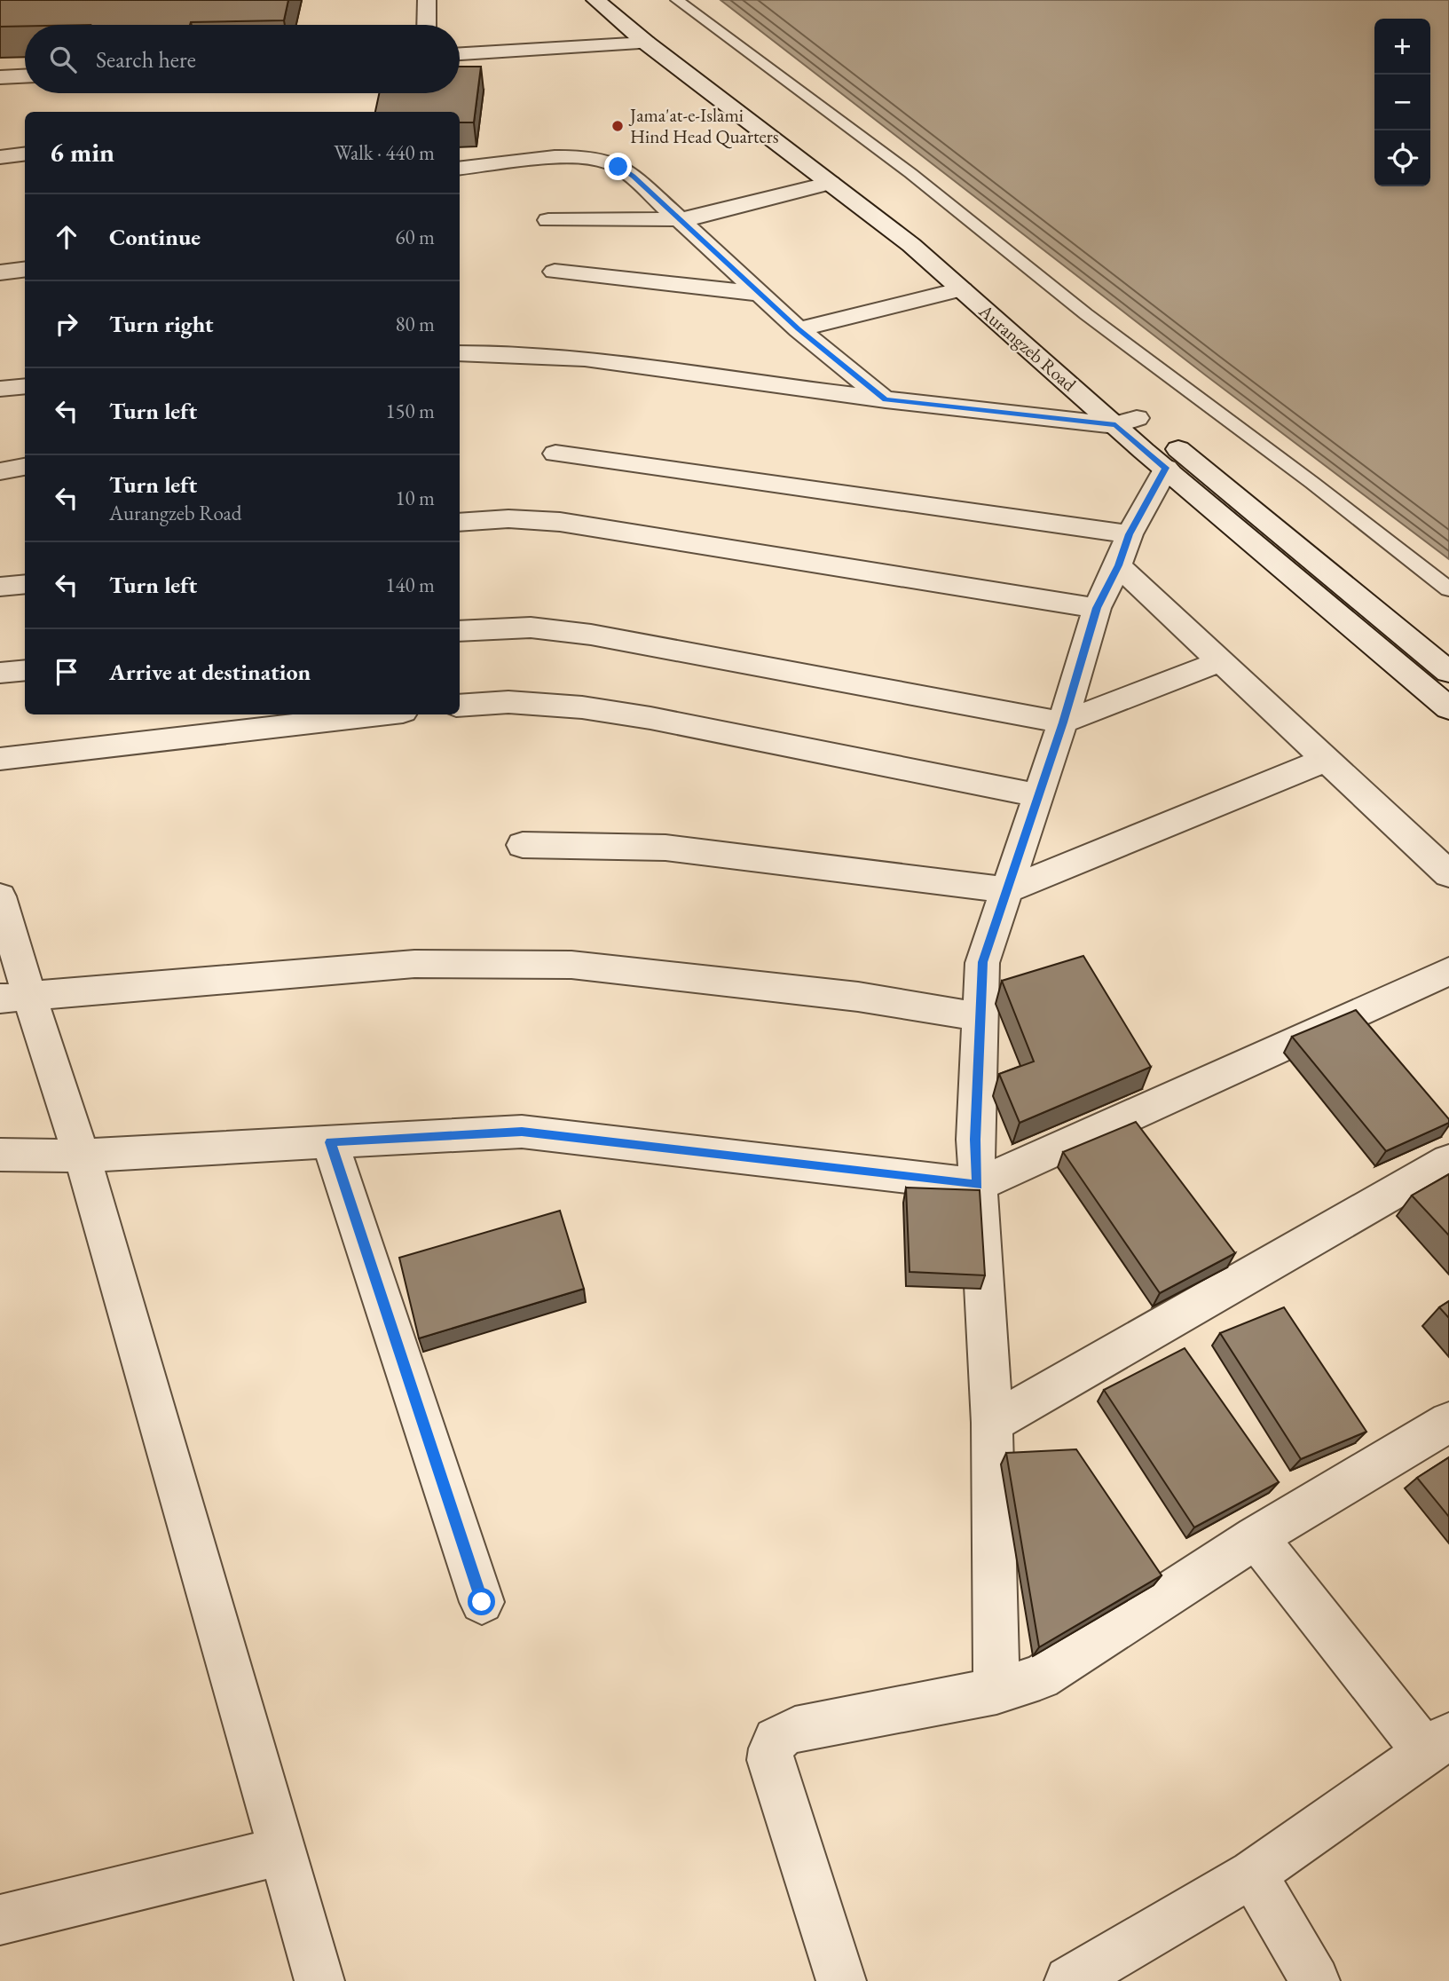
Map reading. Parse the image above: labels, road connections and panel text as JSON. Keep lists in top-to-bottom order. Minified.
{"streets":{"street":["Aurangzeb Road"]},"places":["Jama'at-e-Islami Hind Head Quarters"],"page":{"map_buttons":["+","−"],"search":"Search here","heading":["6 min","Walk · 440 m"],"list":[["Continue","60 m"],["Turn right","80 m"],["Turn left","150 m"],["Turn left","Aurangzeb Road","10 m"],["Turn left","140 m"],"Arrive at destination"]}}
